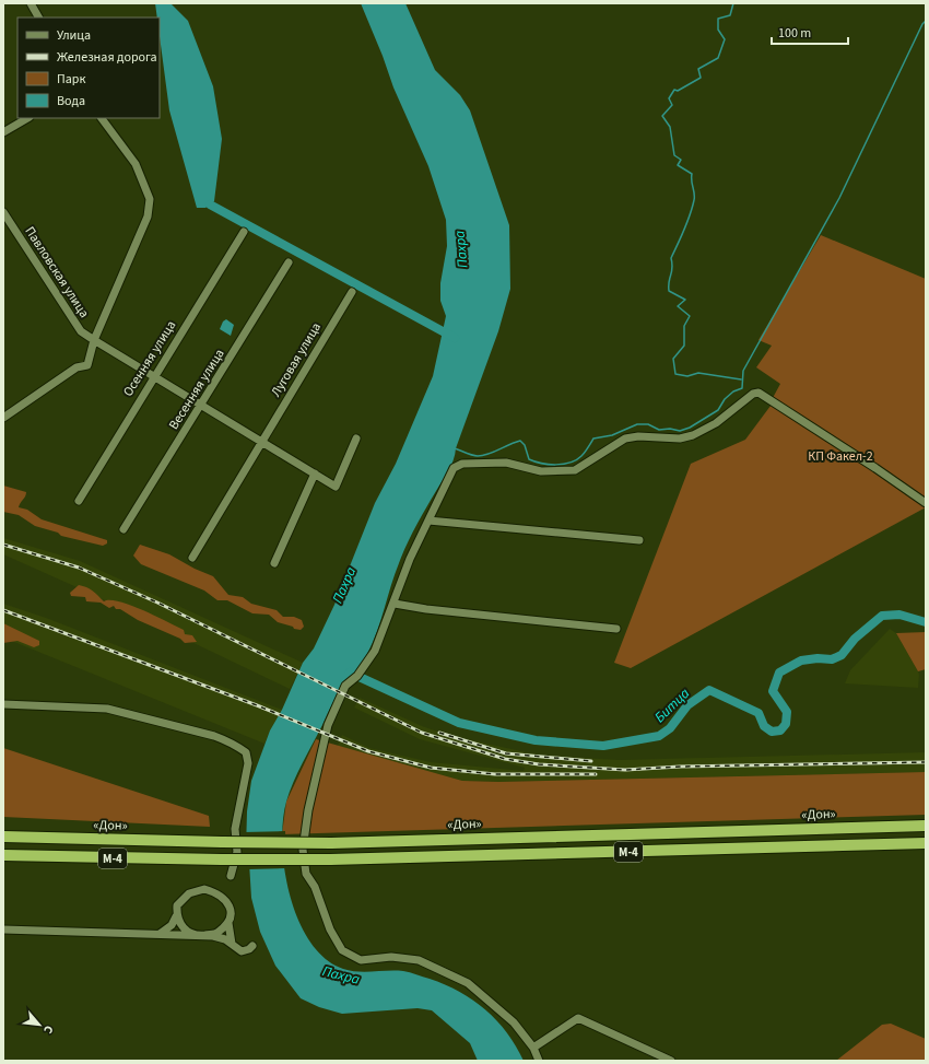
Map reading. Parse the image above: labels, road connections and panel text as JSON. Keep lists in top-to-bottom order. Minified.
{"streets":{"highway":["«Дон»","М-4"],"street":["Павловская улица","Осенняя улица","Луговая улица","Весенняя улица"]},"water":["Пахра","Битца"],"parks":["КП Факел-2"],"legend":["Улица","Железная дорога","Парк","Вода"],"scale_bar":"100 m","north":"bottom right"}
